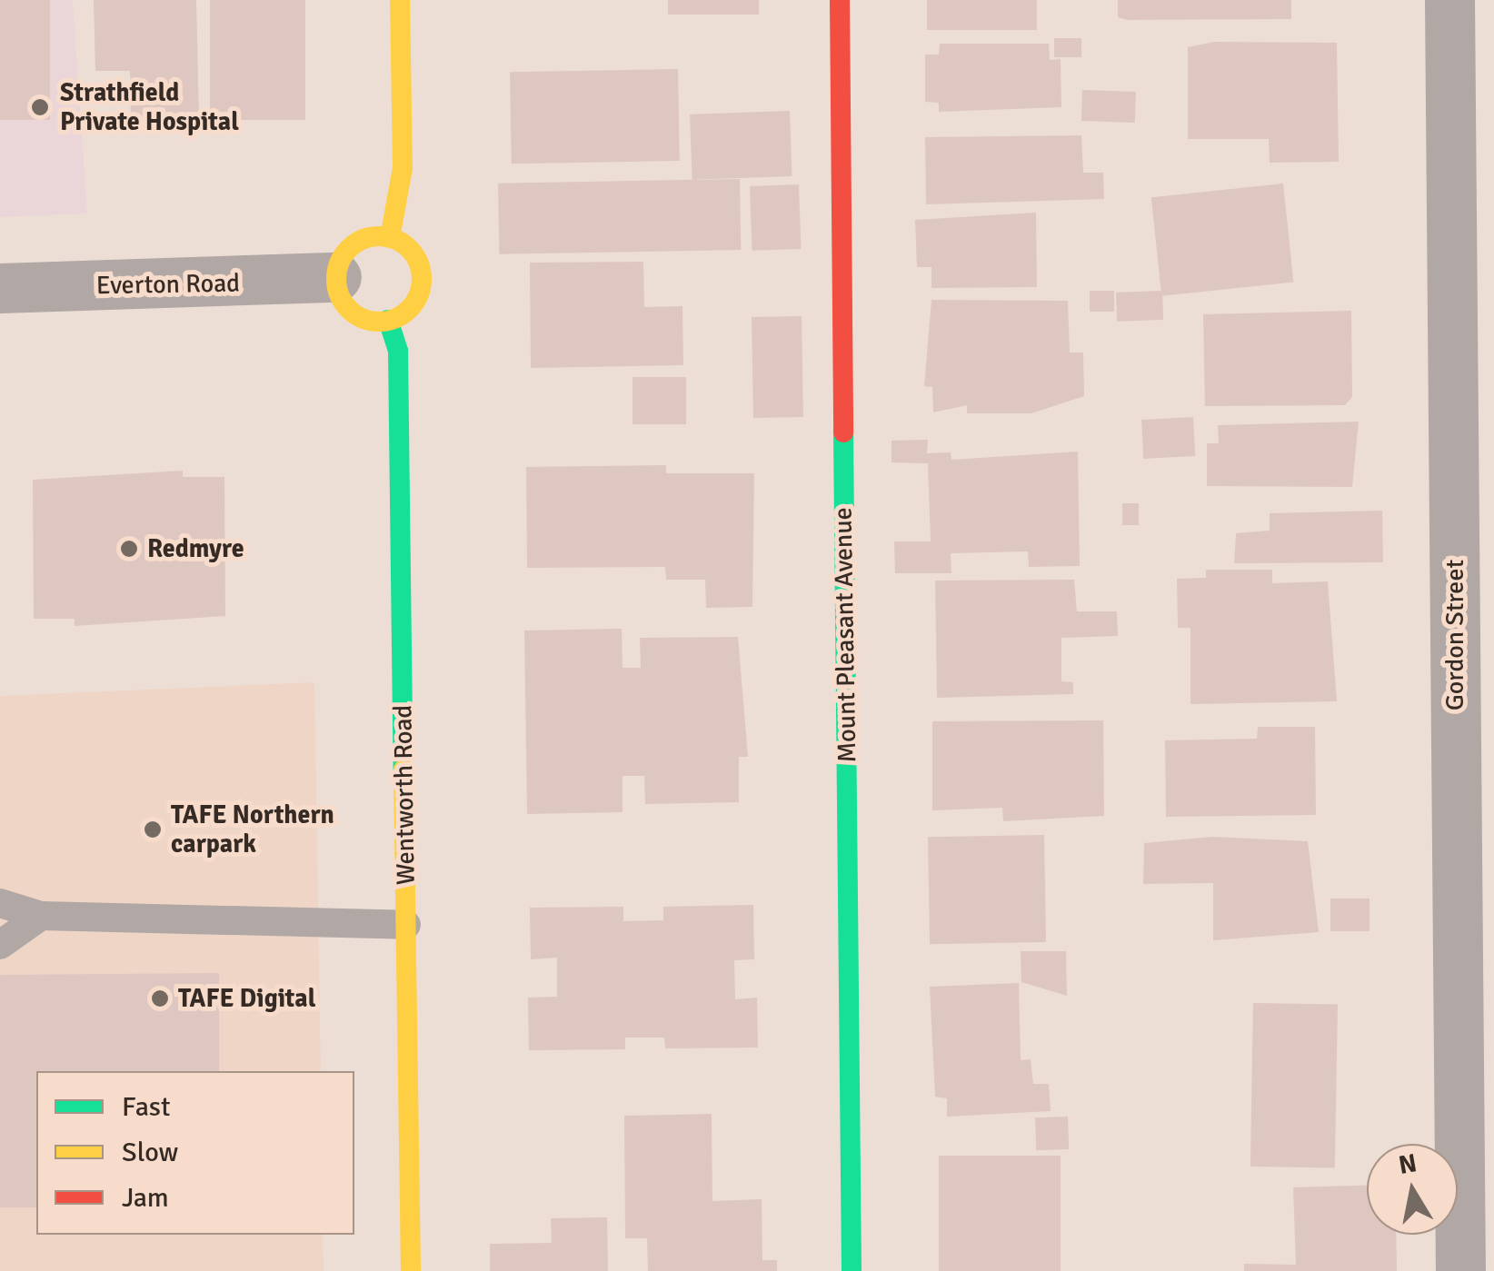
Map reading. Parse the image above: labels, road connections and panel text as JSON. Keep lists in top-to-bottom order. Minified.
{"streets":{"street":["Everton Road","Mount Pleasant Avenue","Gordon Street","Wentworth Road"]},"crossings":[["Everton Road","Wentworth Road"]],"places":["Strathfield Private Hospital","Redmyre","TAFE Northern carpark","TAFE Digital"],"legend":["Fast","Slow","Jam"],"north":"top"}
